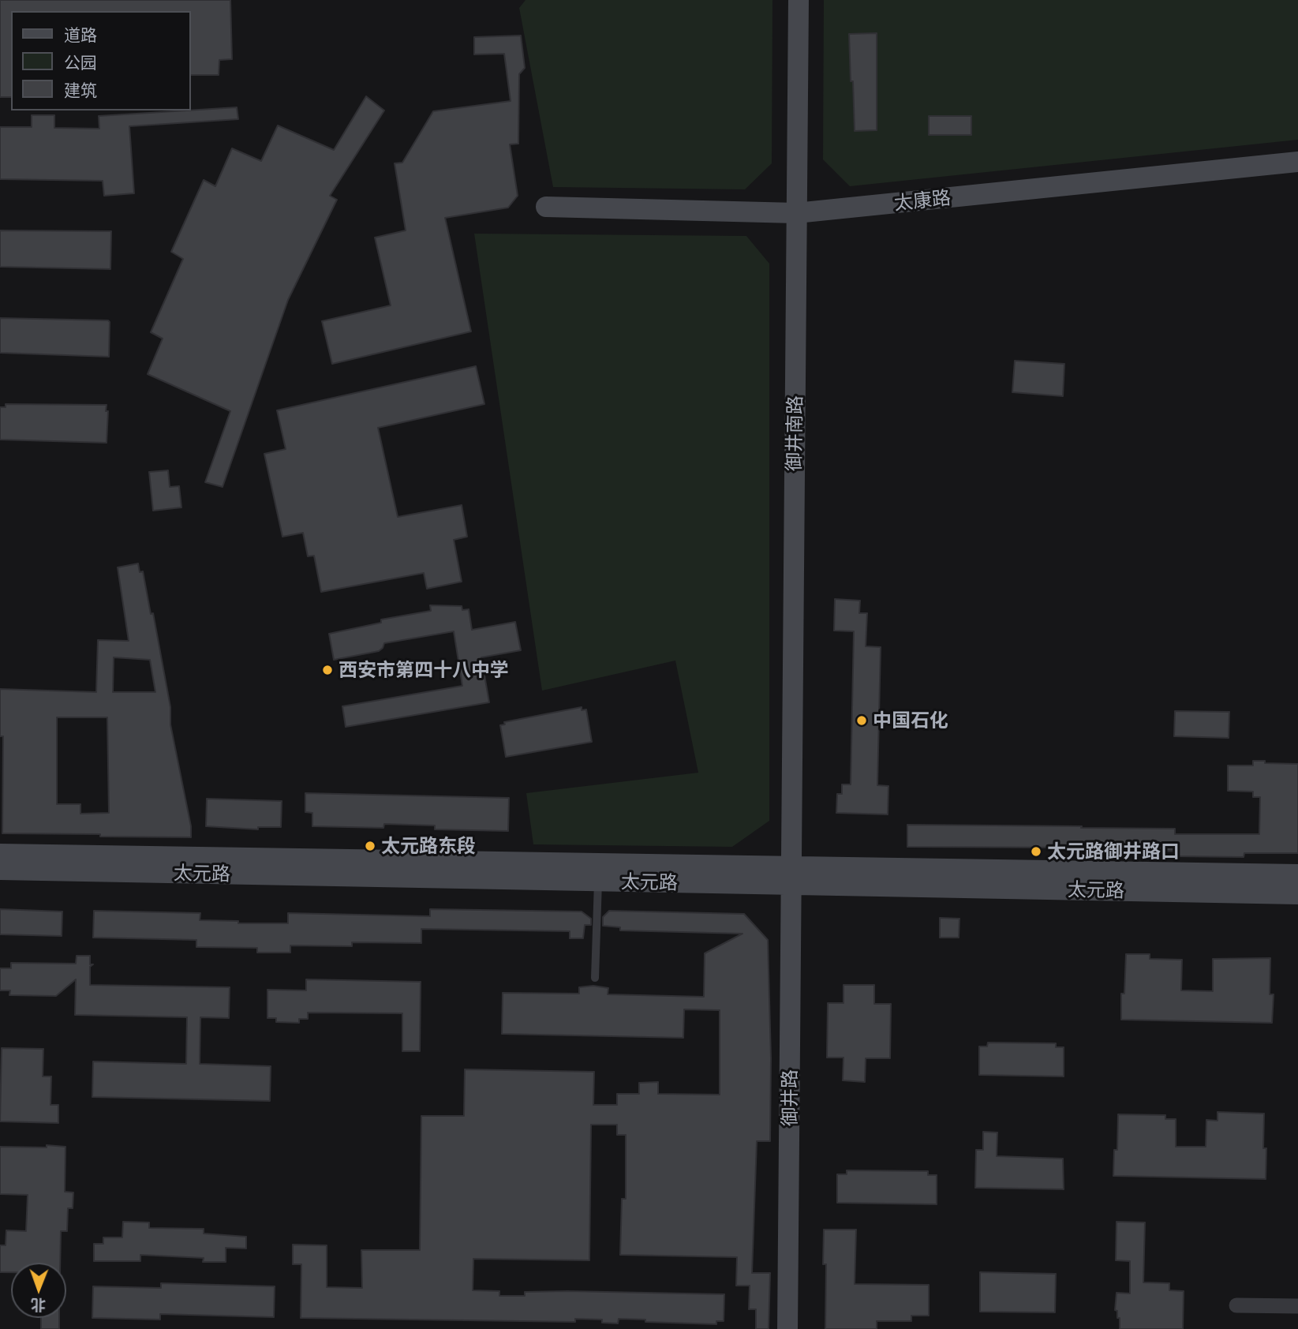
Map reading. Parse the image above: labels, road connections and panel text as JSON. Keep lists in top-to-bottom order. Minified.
{"streets":{"main road":["太康路","御井南路","太元路","御井路"]},"crossings":[["太康路","御井南路"],["御井南路","太元路"],["御井南路","御井路"],["太元路","御井路"]],"places":["西安市第四十八中学","中国石化","太元路东段","太元路御井路口"],"legend":["道路","公园","建筑"],"north":"bottom"}
